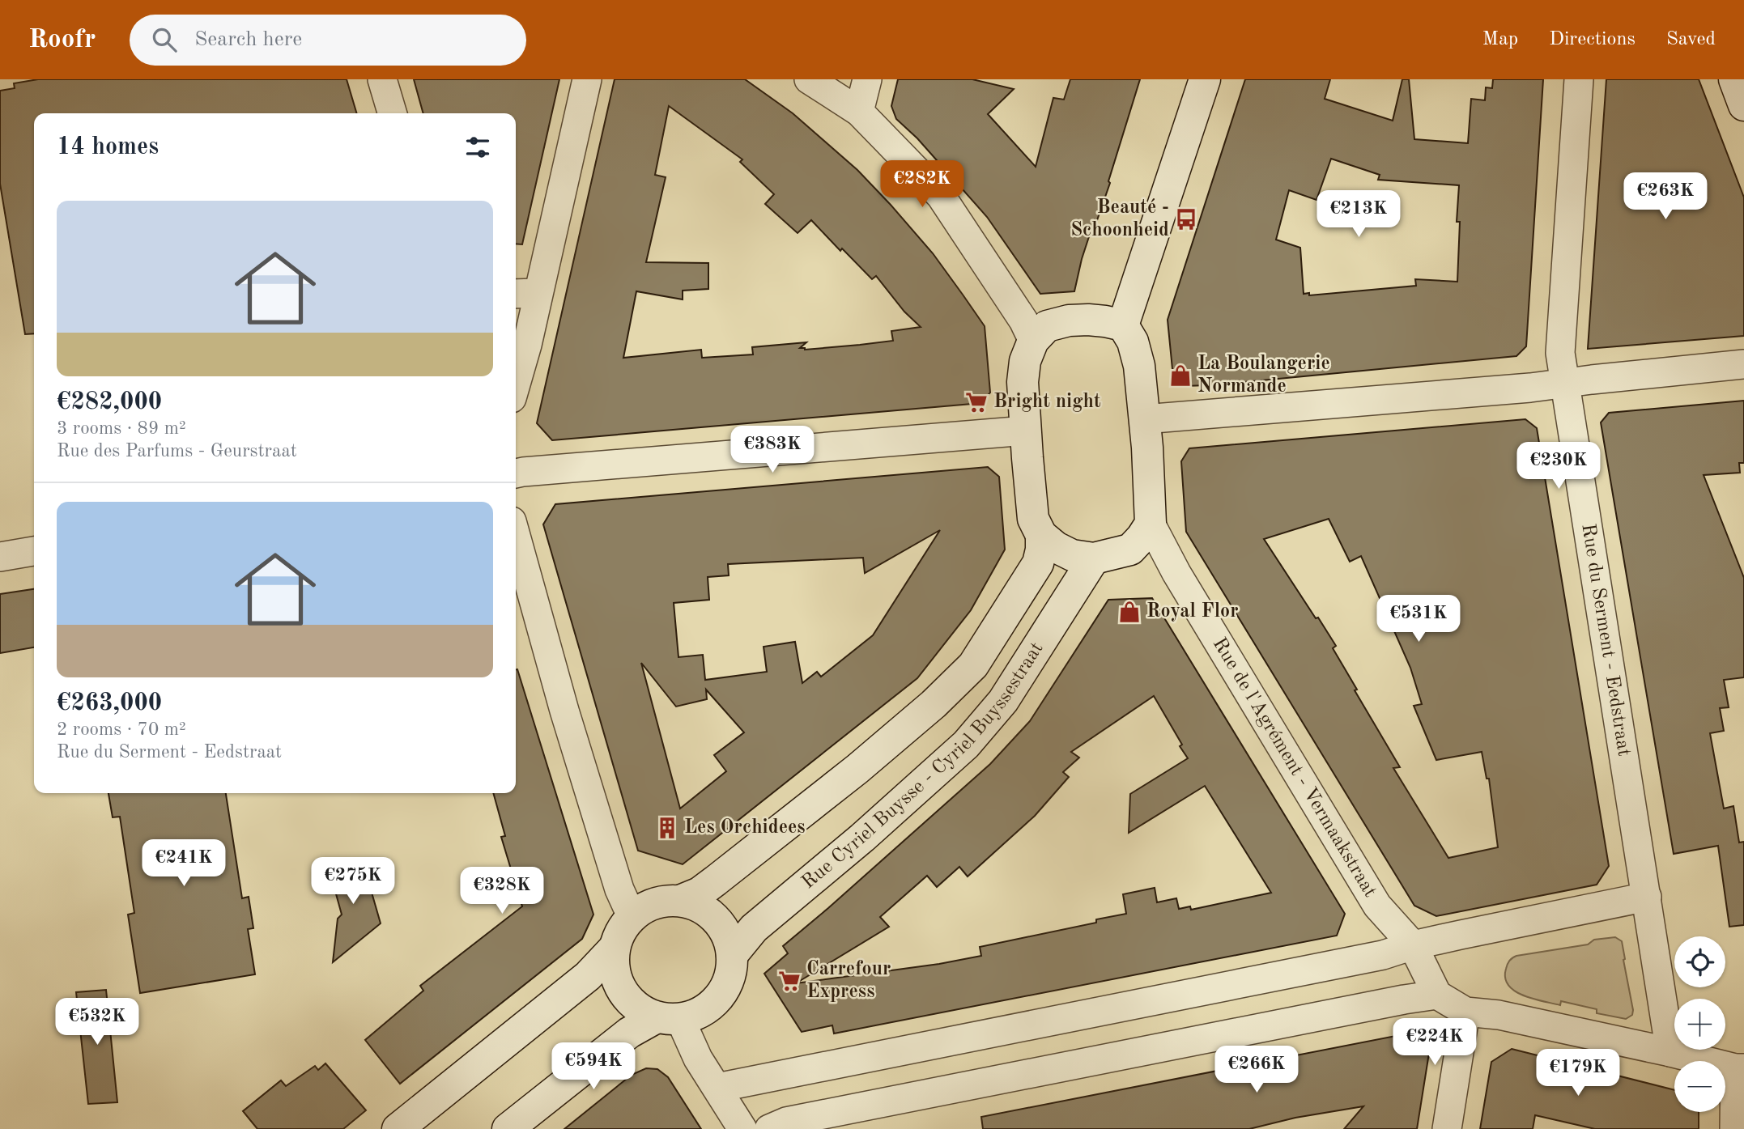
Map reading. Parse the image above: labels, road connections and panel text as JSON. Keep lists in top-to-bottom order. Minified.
{"streets":{"street":["Rue du Serment - Eedstraat","Rue Cyriel Buysse - Cyriel Buyssestraat","Rue de l'Agrément - Vermaakstraat"]},"places":{"bus stop":["Beauté - Schoonheid"],"shop":["La Boulangerie Normande","Royal Flor"],"supermarket":["Bright night","Carrefour Express"],"building":["Les Orchidees"]},"page":{"header":"Roofr","search":"Search here","nav":["Map","Directions","Saved"],"heading":"14 homes","price":["€282K","€263K","€213K","€383K","€230K","€531K","€241K","€275K","€328K","€532K","€224K","€594K","€266K","€179K"],"list":[{"name":"€282,000","note":"3 rooms · 89 m² · Rue des Parfums - Geurstraat"},{"name":"€263,000","note":"2 rooms · 70 m² · Rue du Serment - Eedstraat"}],"map_buttons":["+","−"]}}
